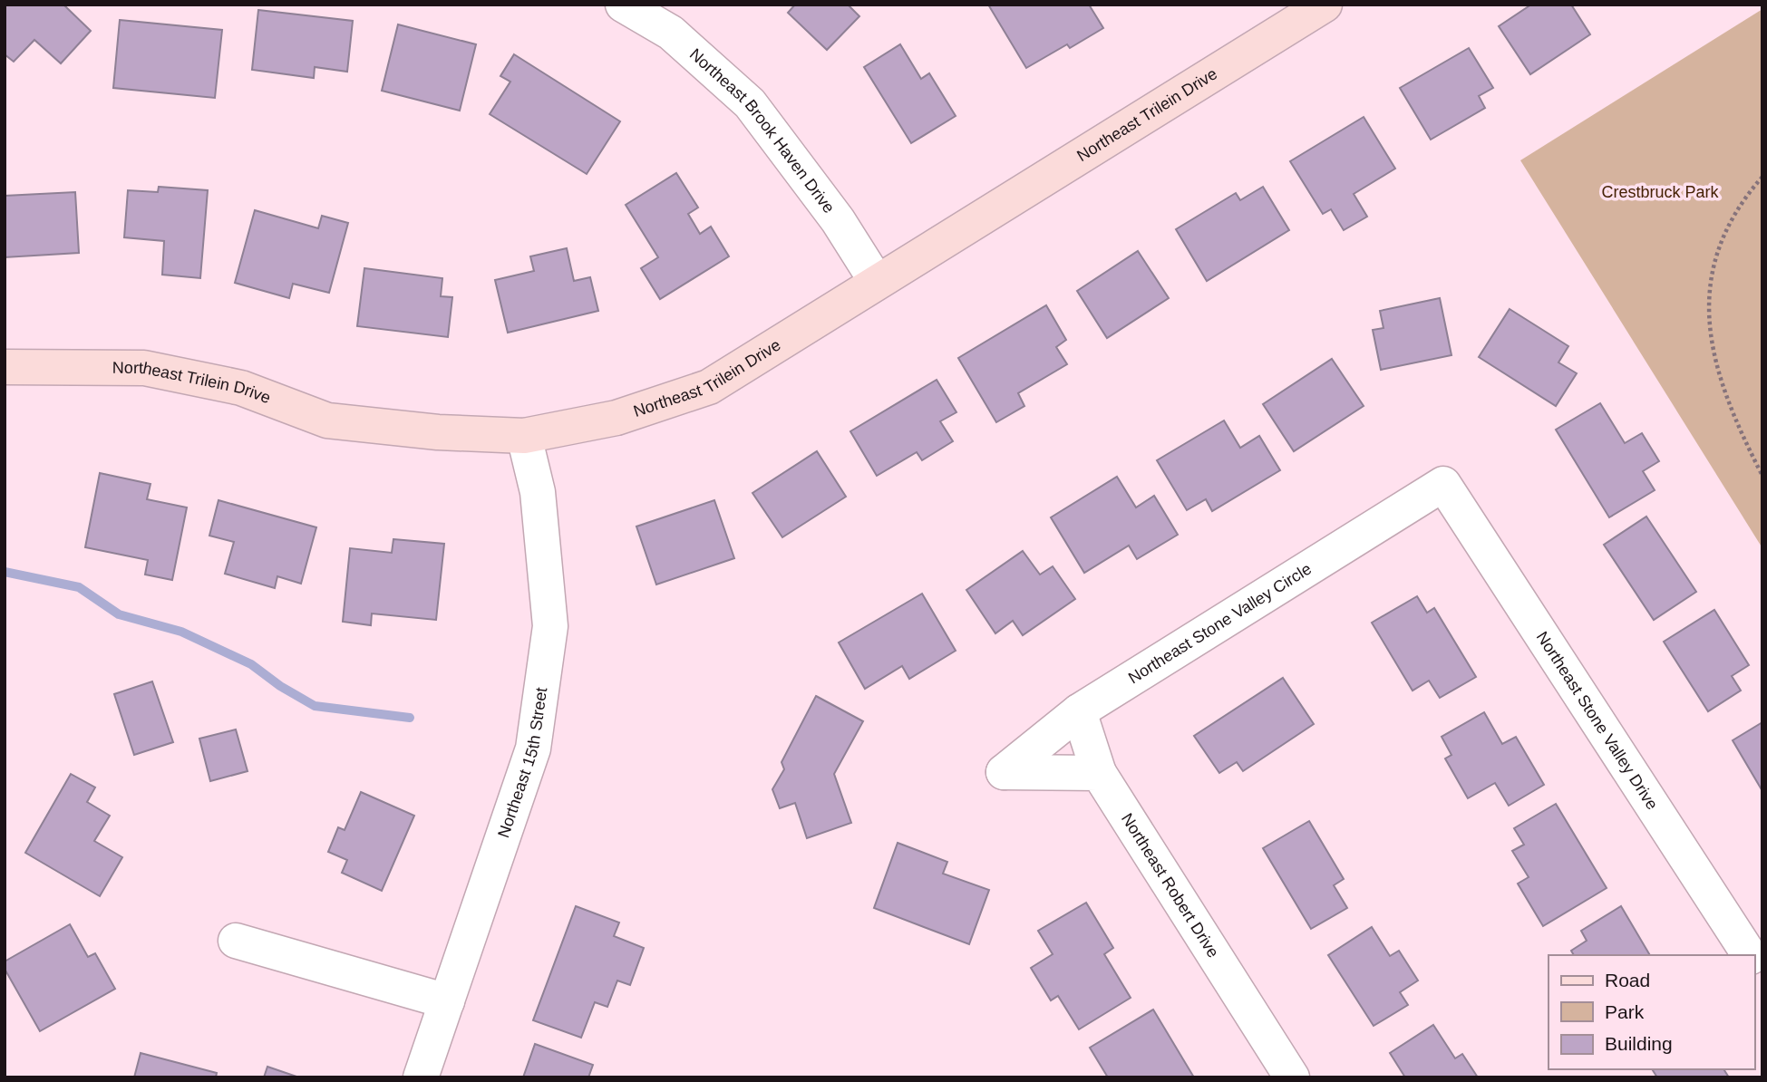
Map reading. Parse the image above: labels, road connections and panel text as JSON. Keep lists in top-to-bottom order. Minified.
{"streets":{"street":["Northeast Trilein Drive","Northeast Brook Haven Drive","Northeast Stone Valley Circle","Northeast Stone Valley Drive","Northeast 15th Street","Northeast Robert Drive"]},"crossings":[["Northeast Trilein Drive","Northeast Brook Haven Drive"],["Northeast Trilein Drive","Northeast 15th Street"],["Northeast Stone Valley Circle","Northeast Stone Valley Drive"],["Northeast Stone Valley Circle","Northeast Robert Drive"]],"parks":["Crestbruck Park"],"legend":["Road","Park","Building"]}
